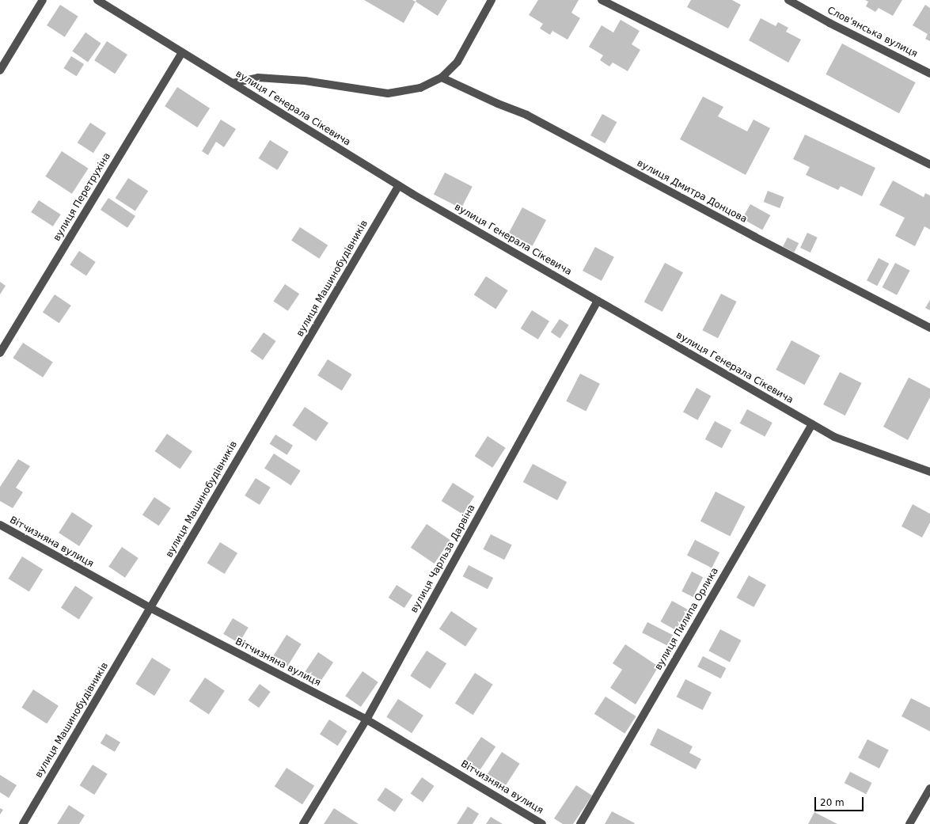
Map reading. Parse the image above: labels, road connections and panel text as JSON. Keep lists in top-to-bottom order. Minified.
{"streets":{"street":["Слов'янська вулиця","вулиця Генерала Сікевича","вулиця Дмитра Донцова","вулиця Перетрухіна","вулиця Машинобудівників","Вітчизняна вулиця","вулиця Чарльза Дарвіна","вулиця Пилипа Орлика"]},"crossings":[["вулиця Генерала Сікевича","вулиця Перетрухіна"],["вулиця Генерала Сікевича","вулиця Машинобудівників"],["вулиця Генерала Сікевича","вулиця Чарльза Дарвіна"],["вулиця Генерала Сікевича","вулиця Пилипа Орлика"],["вулиця Машинобудівників","Вітчизняна вулиця"],["Вітчизняна вулиця","вулиця Чарльза Дарвіна"]],"scale_bar":"20 m"}
